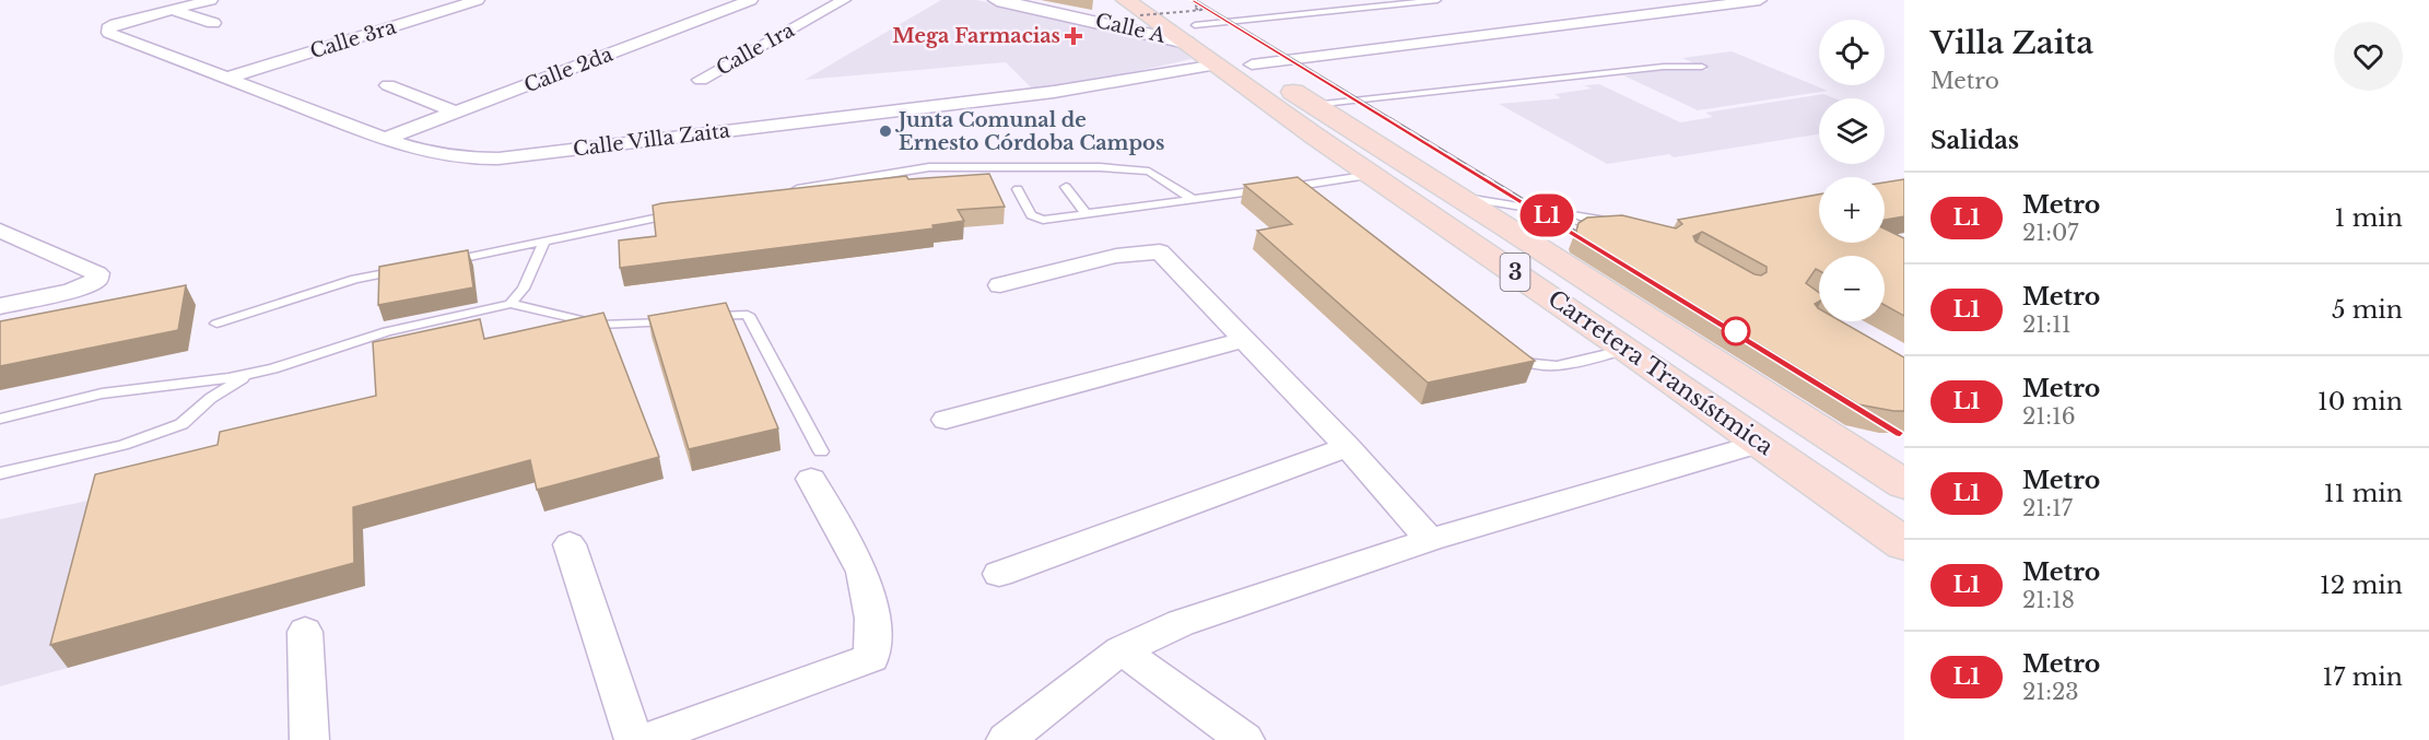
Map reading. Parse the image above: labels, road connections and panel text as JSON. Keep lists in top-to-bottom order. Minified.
{"streets":{"main road":["3","Carretera Transístmica"],"street":["Calle A","Calle 3ra","Calle 1ra","Calle 2da","Calle Villa Zaita"]},"crossings":[["Calle A","Carretera Transístmica"],["Calle 3ra","Calle Villa Zaita"],["Calle 2da","Calle Villa Zaita"],["Calle Villa Zaita","Carretera Transístmica"]],"places":{"health":["Mega Farmacias"],"other":["Junta Comunal de Ernesto Córdoba Campos"]},"lines":["metro line L1"],"page":{"on_map":"L1","heading":[["Villa Zaita","Metro"],"Salidas"],"map_buttons":["+","−"],"list":[{"mark":"L1","name":"Metro","note":"21:07","value":"1 min"},{"mark":"L1","name":"Metro","note":"21:11","value":"5 min"},{"mark":"L1","name":"Metro","note":"21:16","value":"10 min"},{"mark":"L1","name":"Metro","note":"21:17","value":"11 min"},{"mark":"L1","name":"Metro","note":"21:18","value":"12 min"},{"mark":"L1","name":"Metro","note":"21:23","value":"17 min"}]}}
